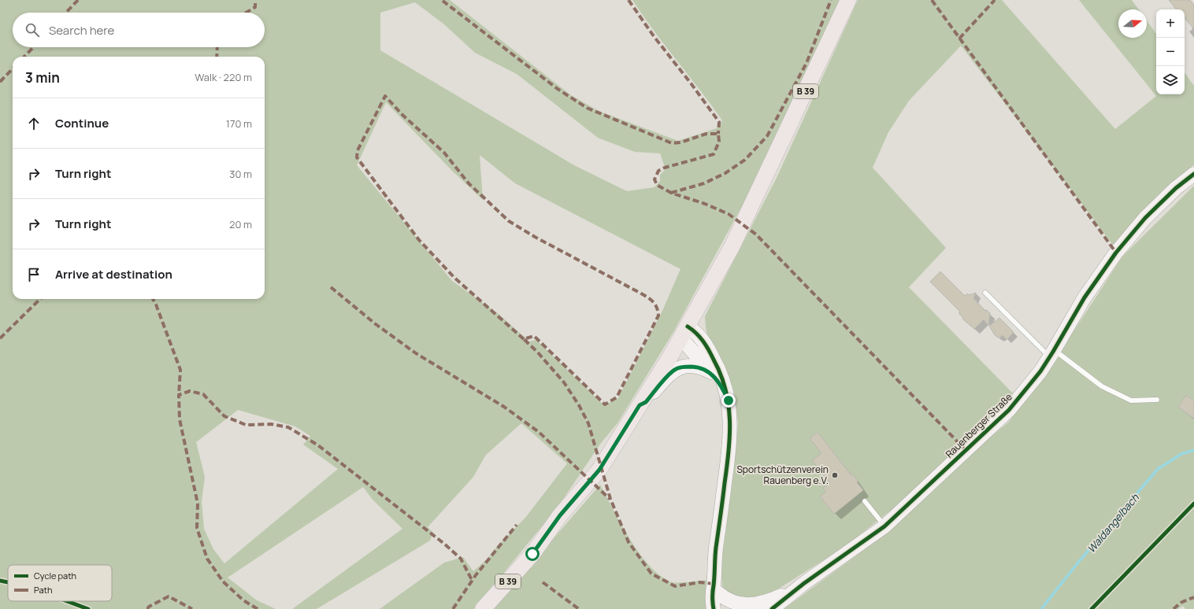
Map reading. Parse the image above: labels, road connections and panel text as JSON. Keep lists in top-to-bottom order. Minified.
{"streets":{"main road":["B 39"],"street":["Rauenberger Straße"]},"water":["Waldangelbach"],"places":["Sportschützenverein Rauenberg e.V."],"legend":["Cycle path","Path"],"north":"right","page":{"map_buttons":["+","−"],"search":"Search here","heading":["3 min","Walk · 220 m"],"list":[["Continue","170 m"],["Turn right","30 m"],["Turn right","20 m"],"Arrive at destination"]}}
